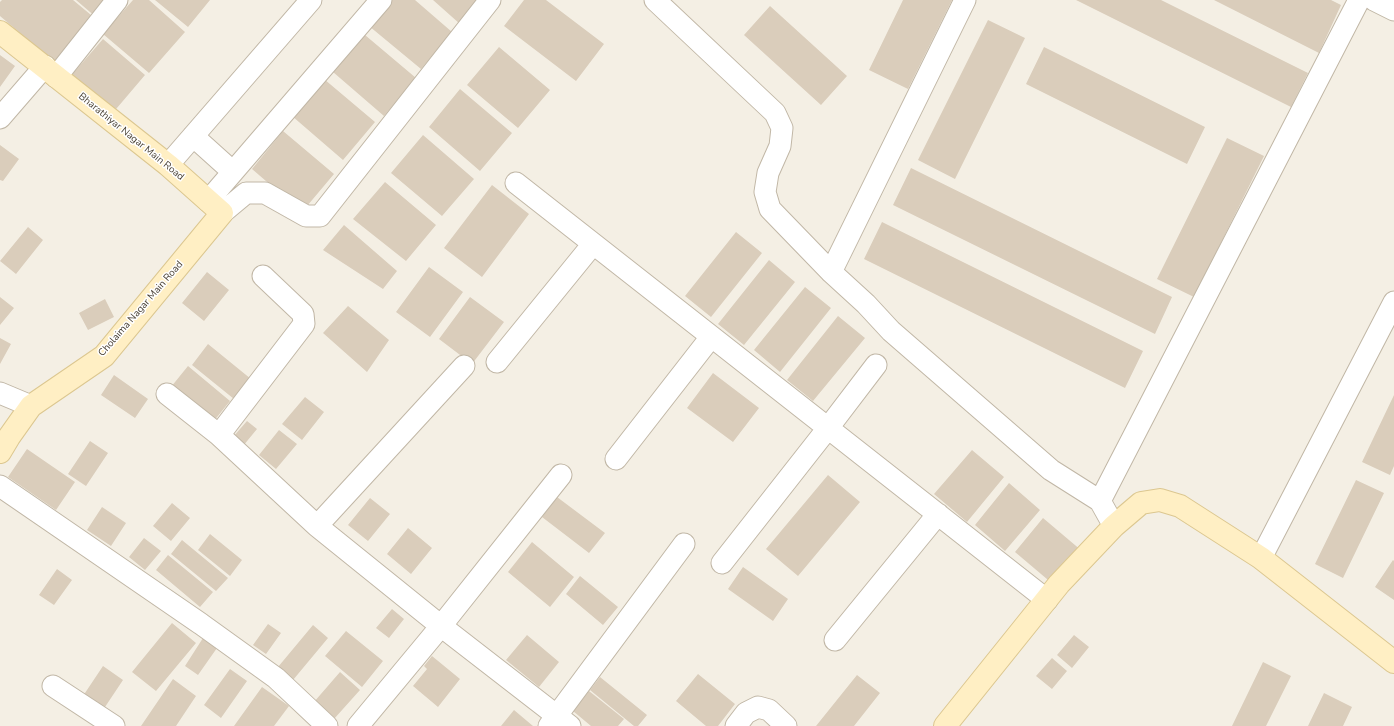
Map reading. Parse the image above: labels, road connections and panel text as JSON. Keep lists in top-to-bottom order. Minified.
{"streets":{"street":["Bharathiyar Nagar Main Road","Cholaima Nagar Main Road"]},"crossings":[["Bharathiyar Nagar Main Road","Cholaima Nagar Main Road"]]}
